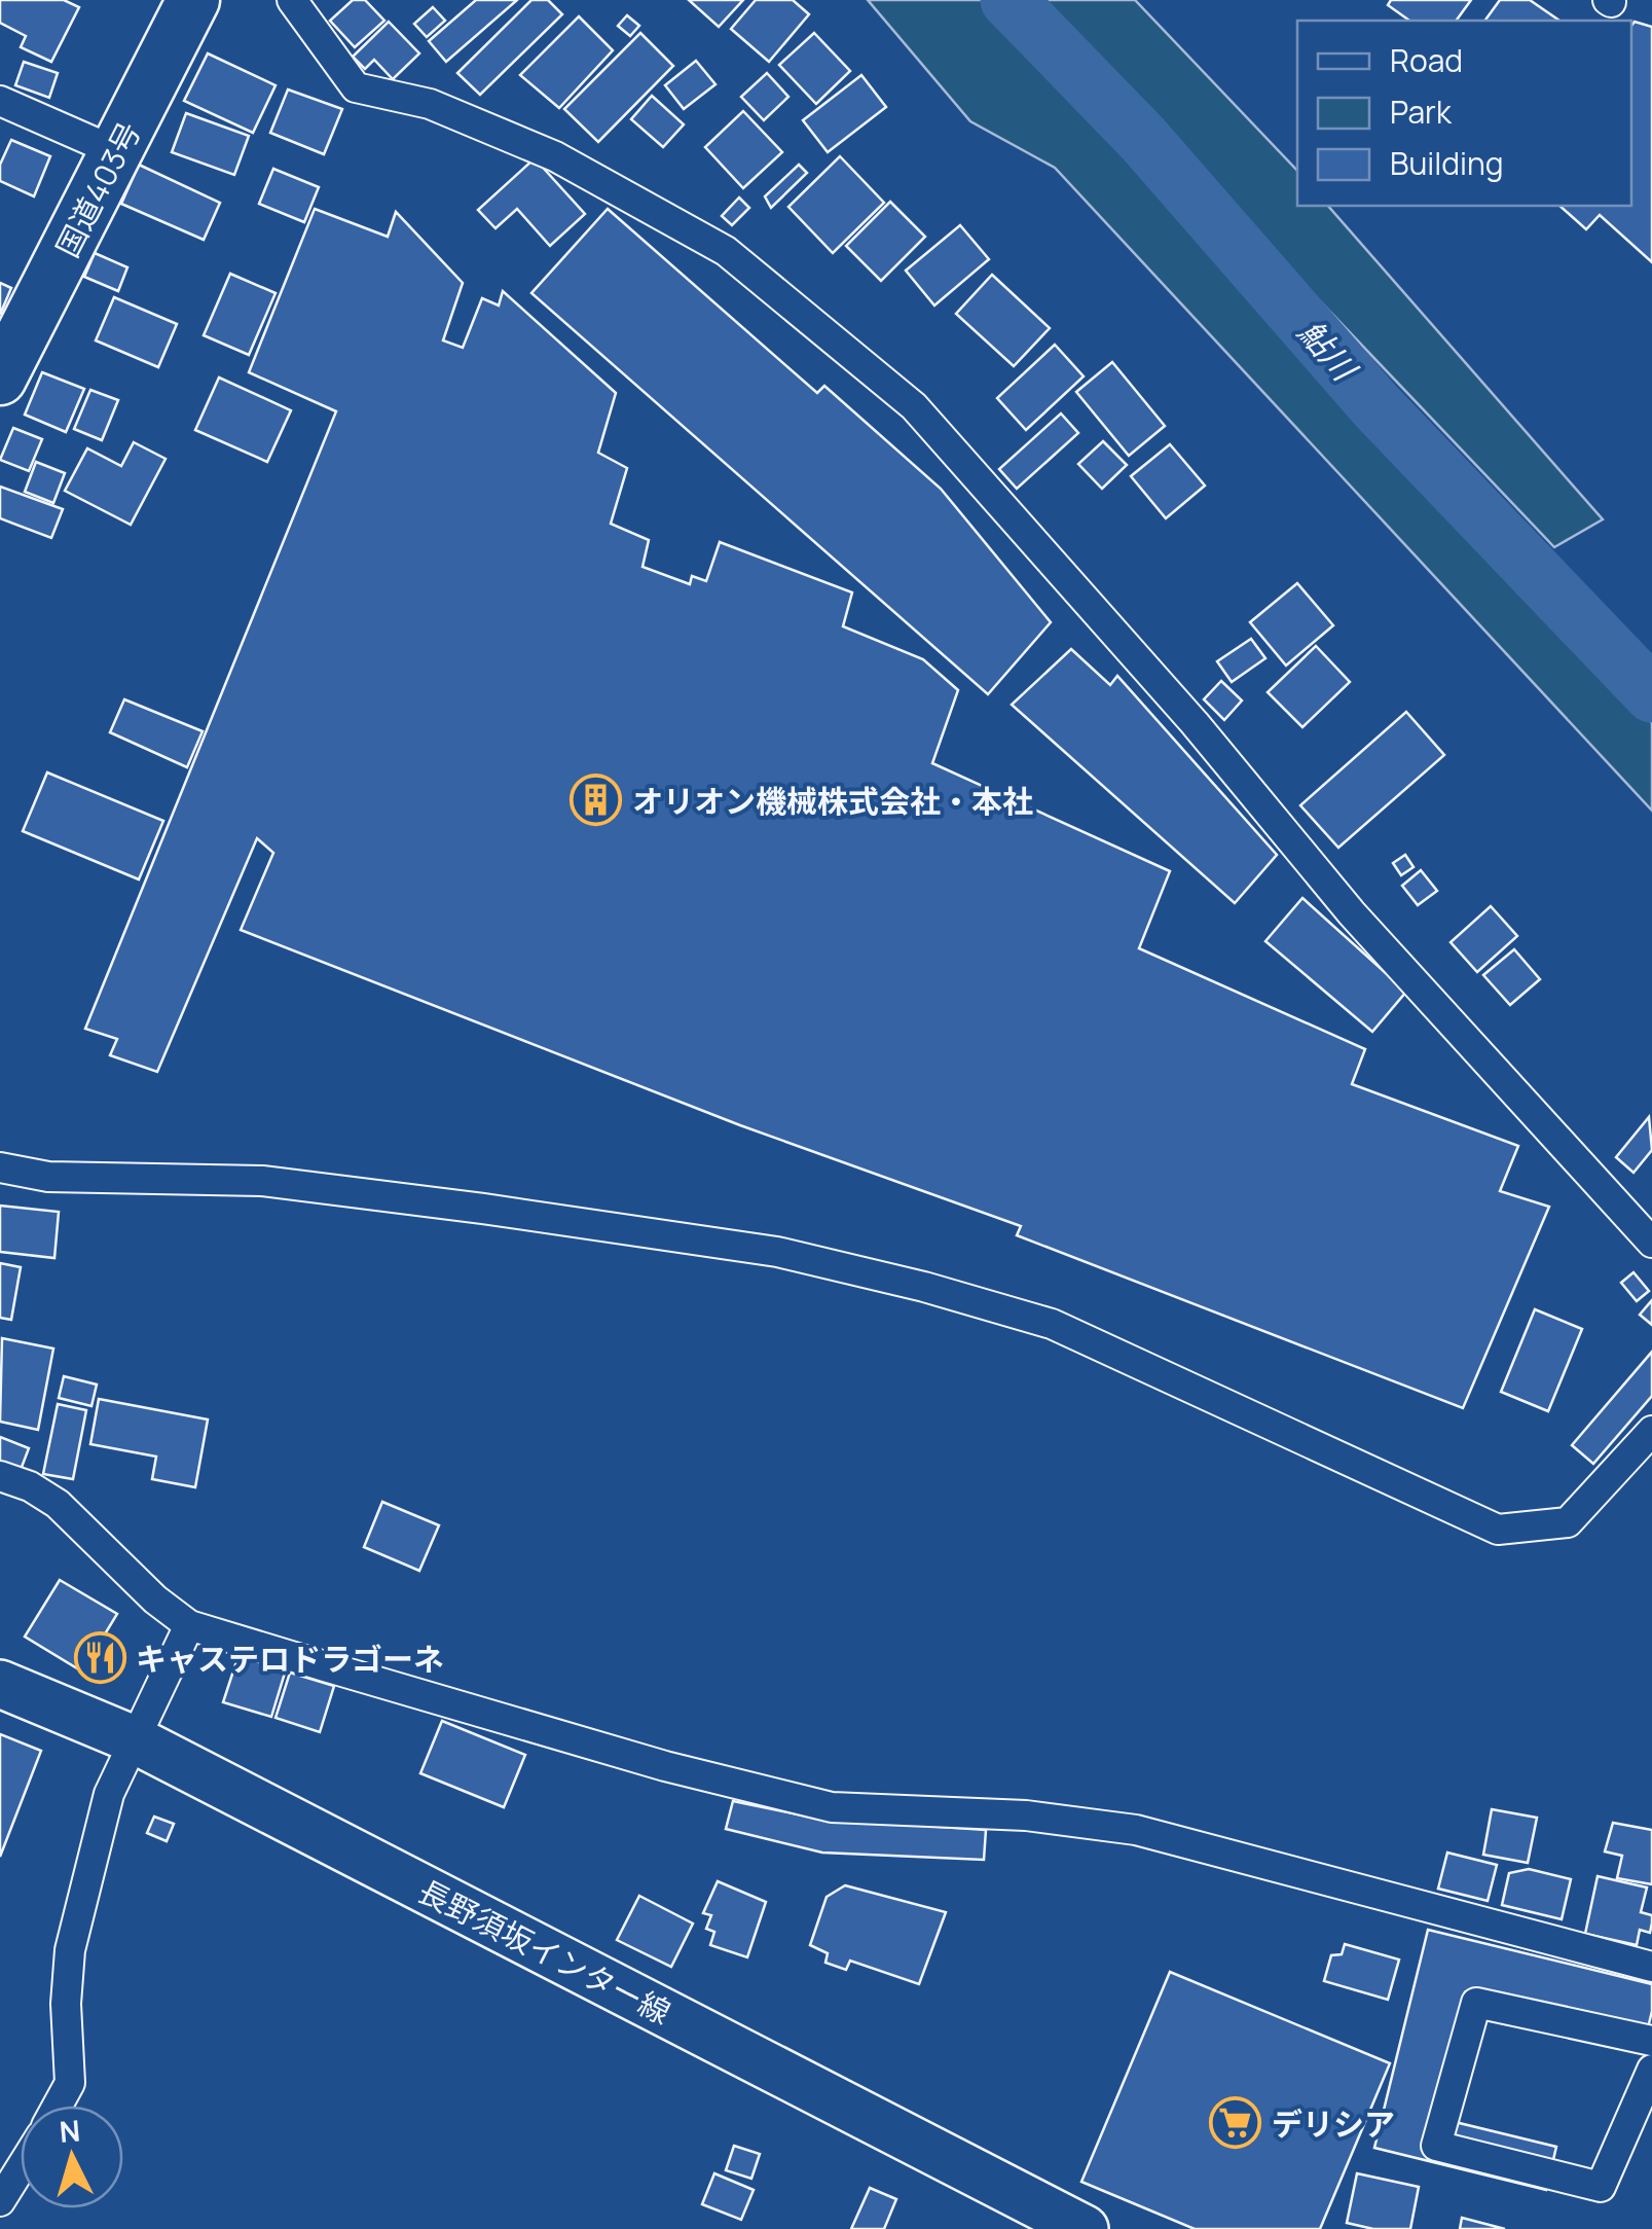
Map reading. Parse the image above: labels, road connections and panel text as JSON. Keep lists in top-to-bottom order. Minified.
{"streets":{"highway":["国道403号"],"main road":["長野須坂インター線"]},"water":["鮎川"],"places":{"building":["オリオン機械株式会社・本社"],"restaurant":["キャステロドラゴーネ"],"supermarket":["デリシア"]},"legend":["Road","Park","Building"],"north":"top"}
